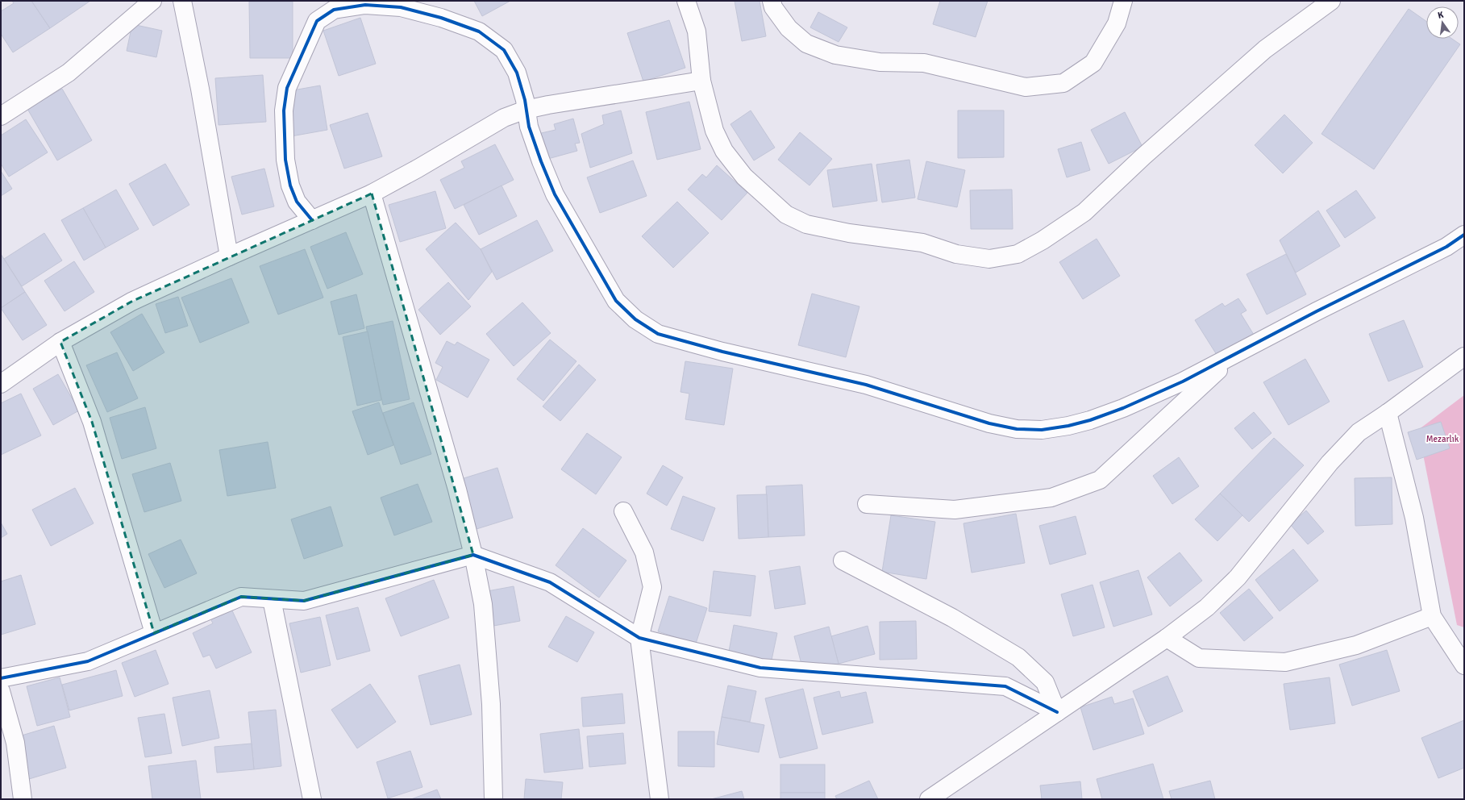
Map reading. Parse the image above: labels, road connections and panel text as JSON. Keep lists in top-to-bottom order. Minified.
{"parks":["Mezarlık"],"north":"top"}
